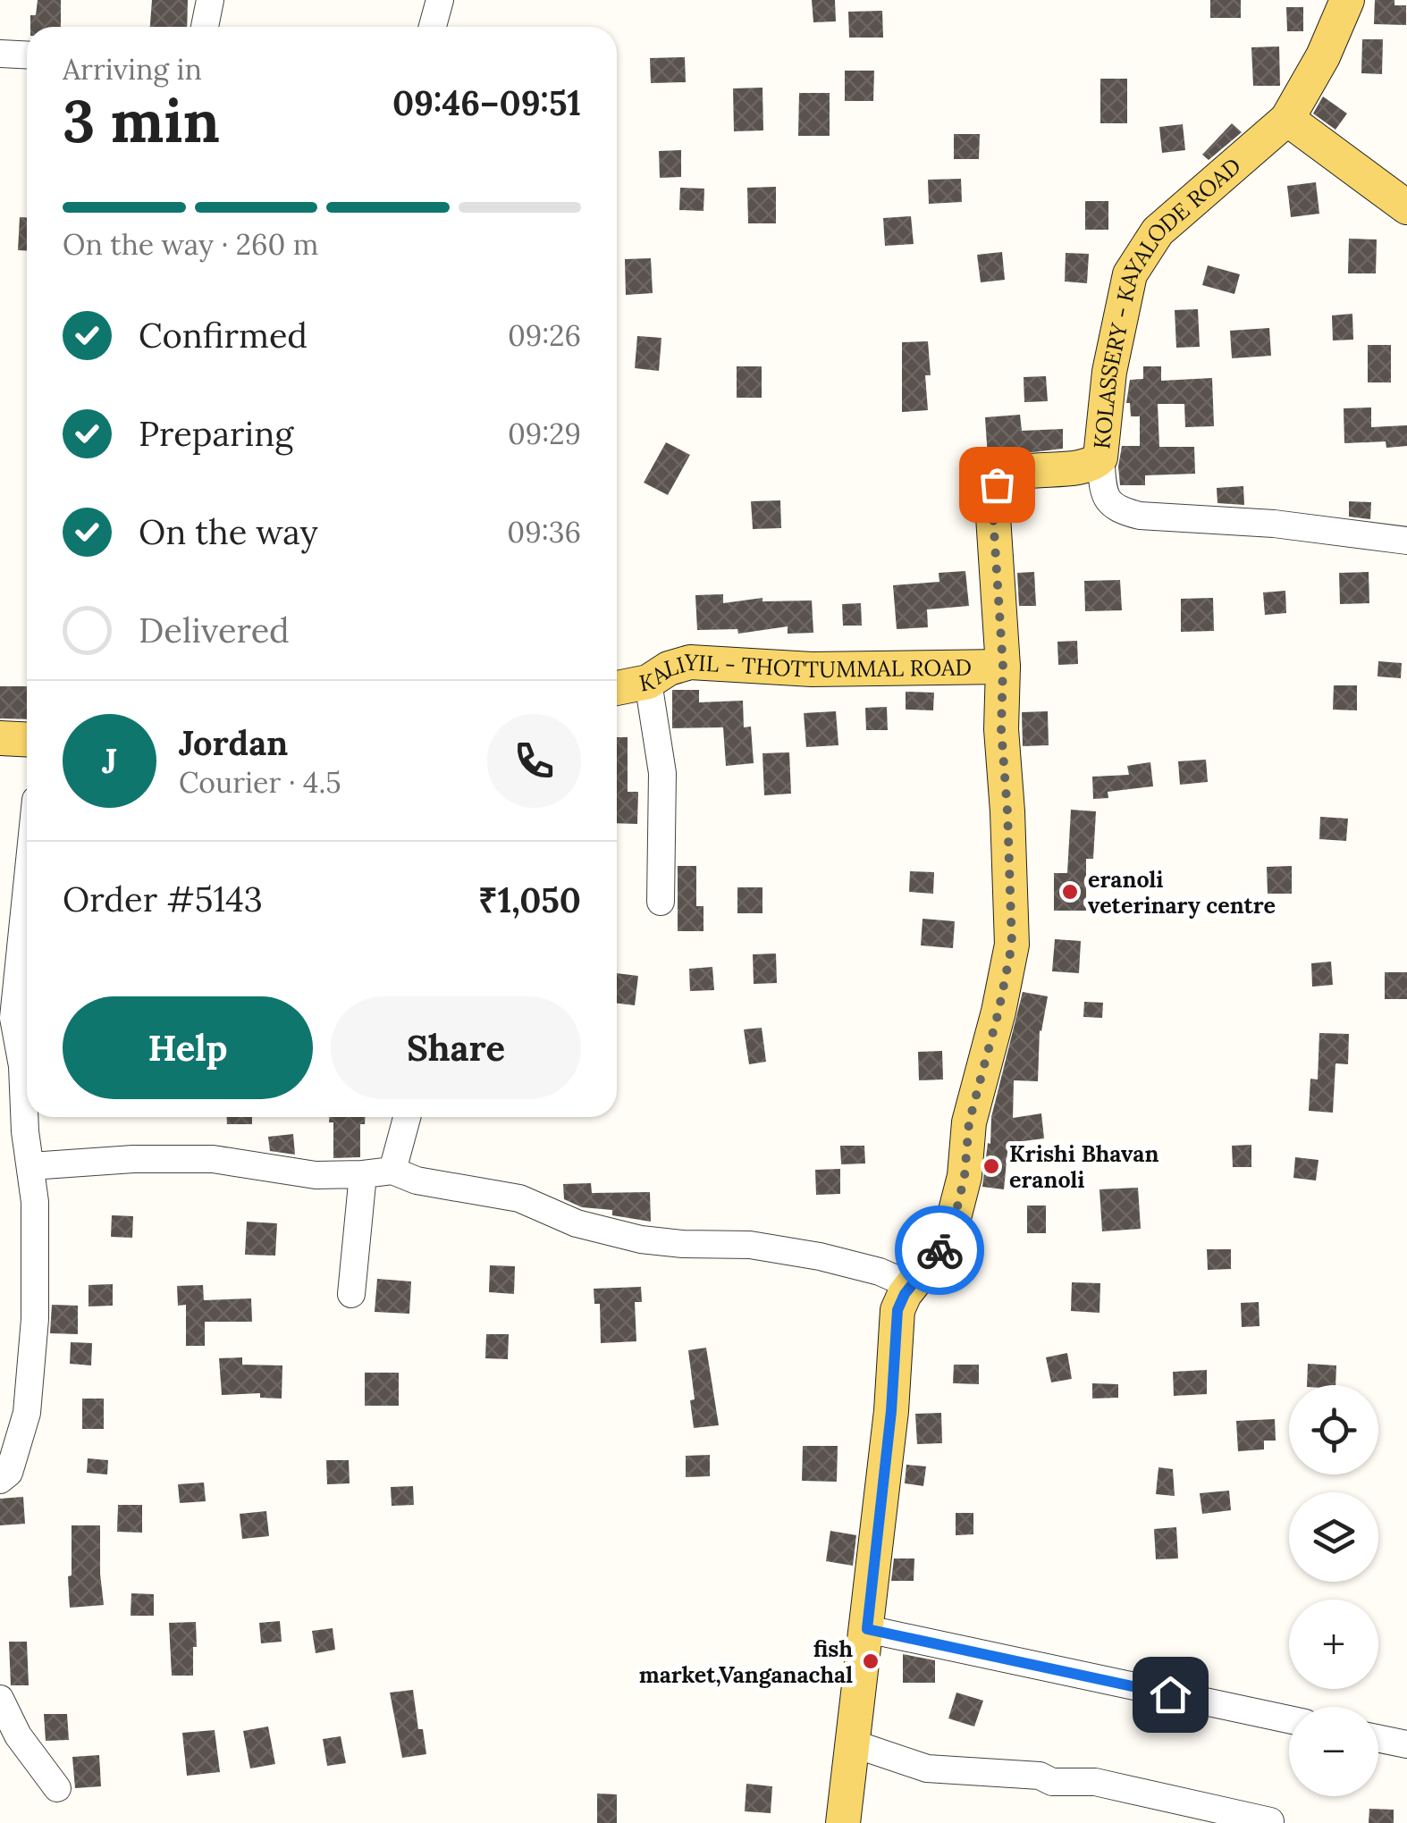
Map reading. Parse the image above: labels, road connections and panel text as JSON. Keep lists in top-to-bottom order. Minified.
{"streets":{"main road":["KOLASSERY - KAYALODE ROAD","KALIYIL - THOTTUMMAL ROAD"]},"crossings":[["KOLASSERY - KAYALODE ROAD","KALIYIL - THOTTUMMAL ROAD"]],"places":["eranoli veterinary centre","Krishi Bhavan eranoli","fish market,Vanganachal"],"page":{"heading":["3 min","Arriving in","09:46–09:51"],"panel":["Jordan","Courier · 4.5","Order #5143","₹1,050"],"bar":"On the way · 260 m","list":[["Confirmed","09:26"],["Preparing","09:29"],["On the way","09:36"],"Delivered"],"round":"J","buttons":["Help","Share"],"map_buttons":["+","−"]}}
